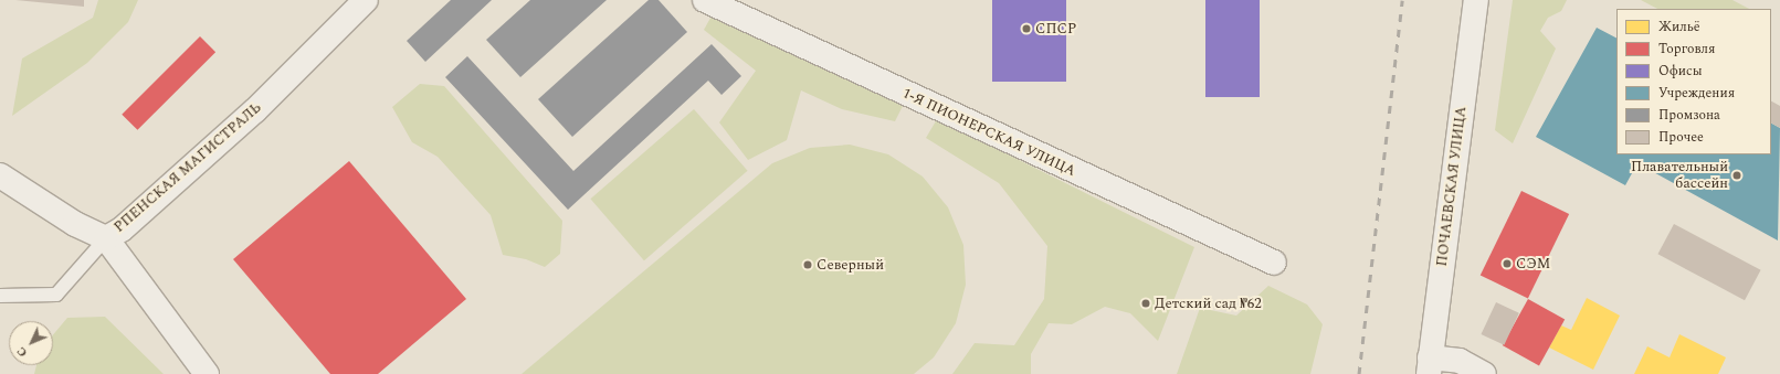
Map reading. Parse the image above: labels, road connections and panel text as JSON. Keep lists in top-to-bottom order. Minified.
{"streets":{"street":["1-Я ПИОНЕРСКАЯ УЛИЦА","РПЕНСКАЯ МАГИСТРАЛЬ","ПОЧАЕВСКАЯ УЛИЦА"]},"places":["СПСР","Плавательный бассейн","СЭМ","Северный","Детский сад №62"],"legend":["Жильё","Торговля","Офисы","Учреждения","Промзона","Прочее"],"north":"bottom left"}
